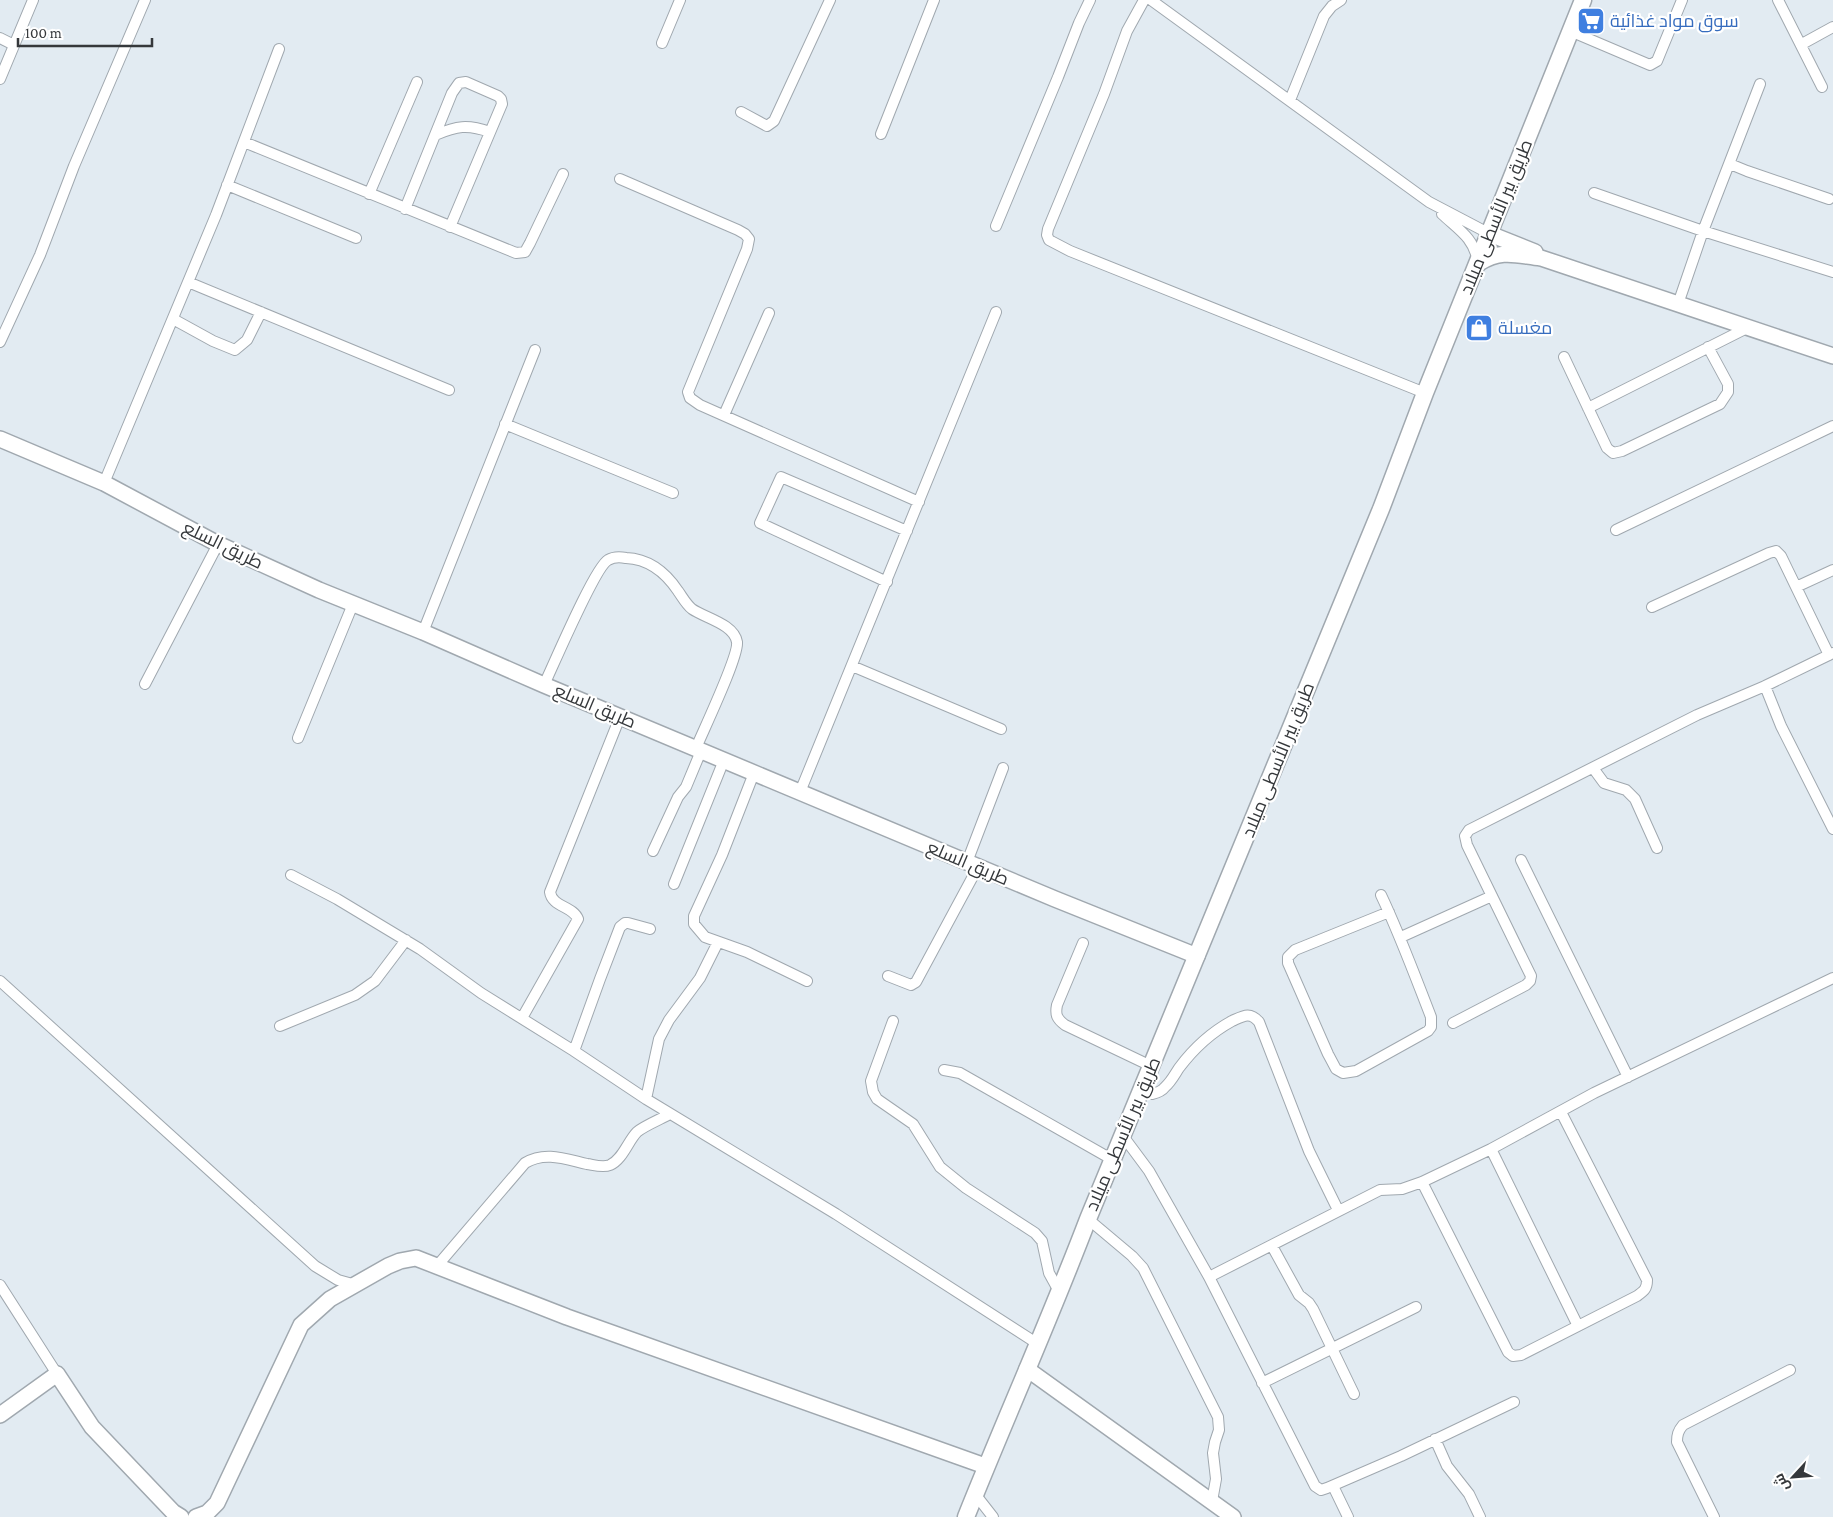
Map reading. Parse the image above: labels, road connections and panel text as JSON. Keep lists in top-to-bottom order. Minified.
{"streets":{"main road":["طريق بير الأسطى ميلاد"],"street":["طريق السلع"]},"crossings":[["طريق بير الأسطى ميلاد","طريق السلع"]],"places":{"supermarket":["سوق مواد غذائية"],"shop":["مغسلة"]},"scale_bar":"100 m","north":"bottom left"}
